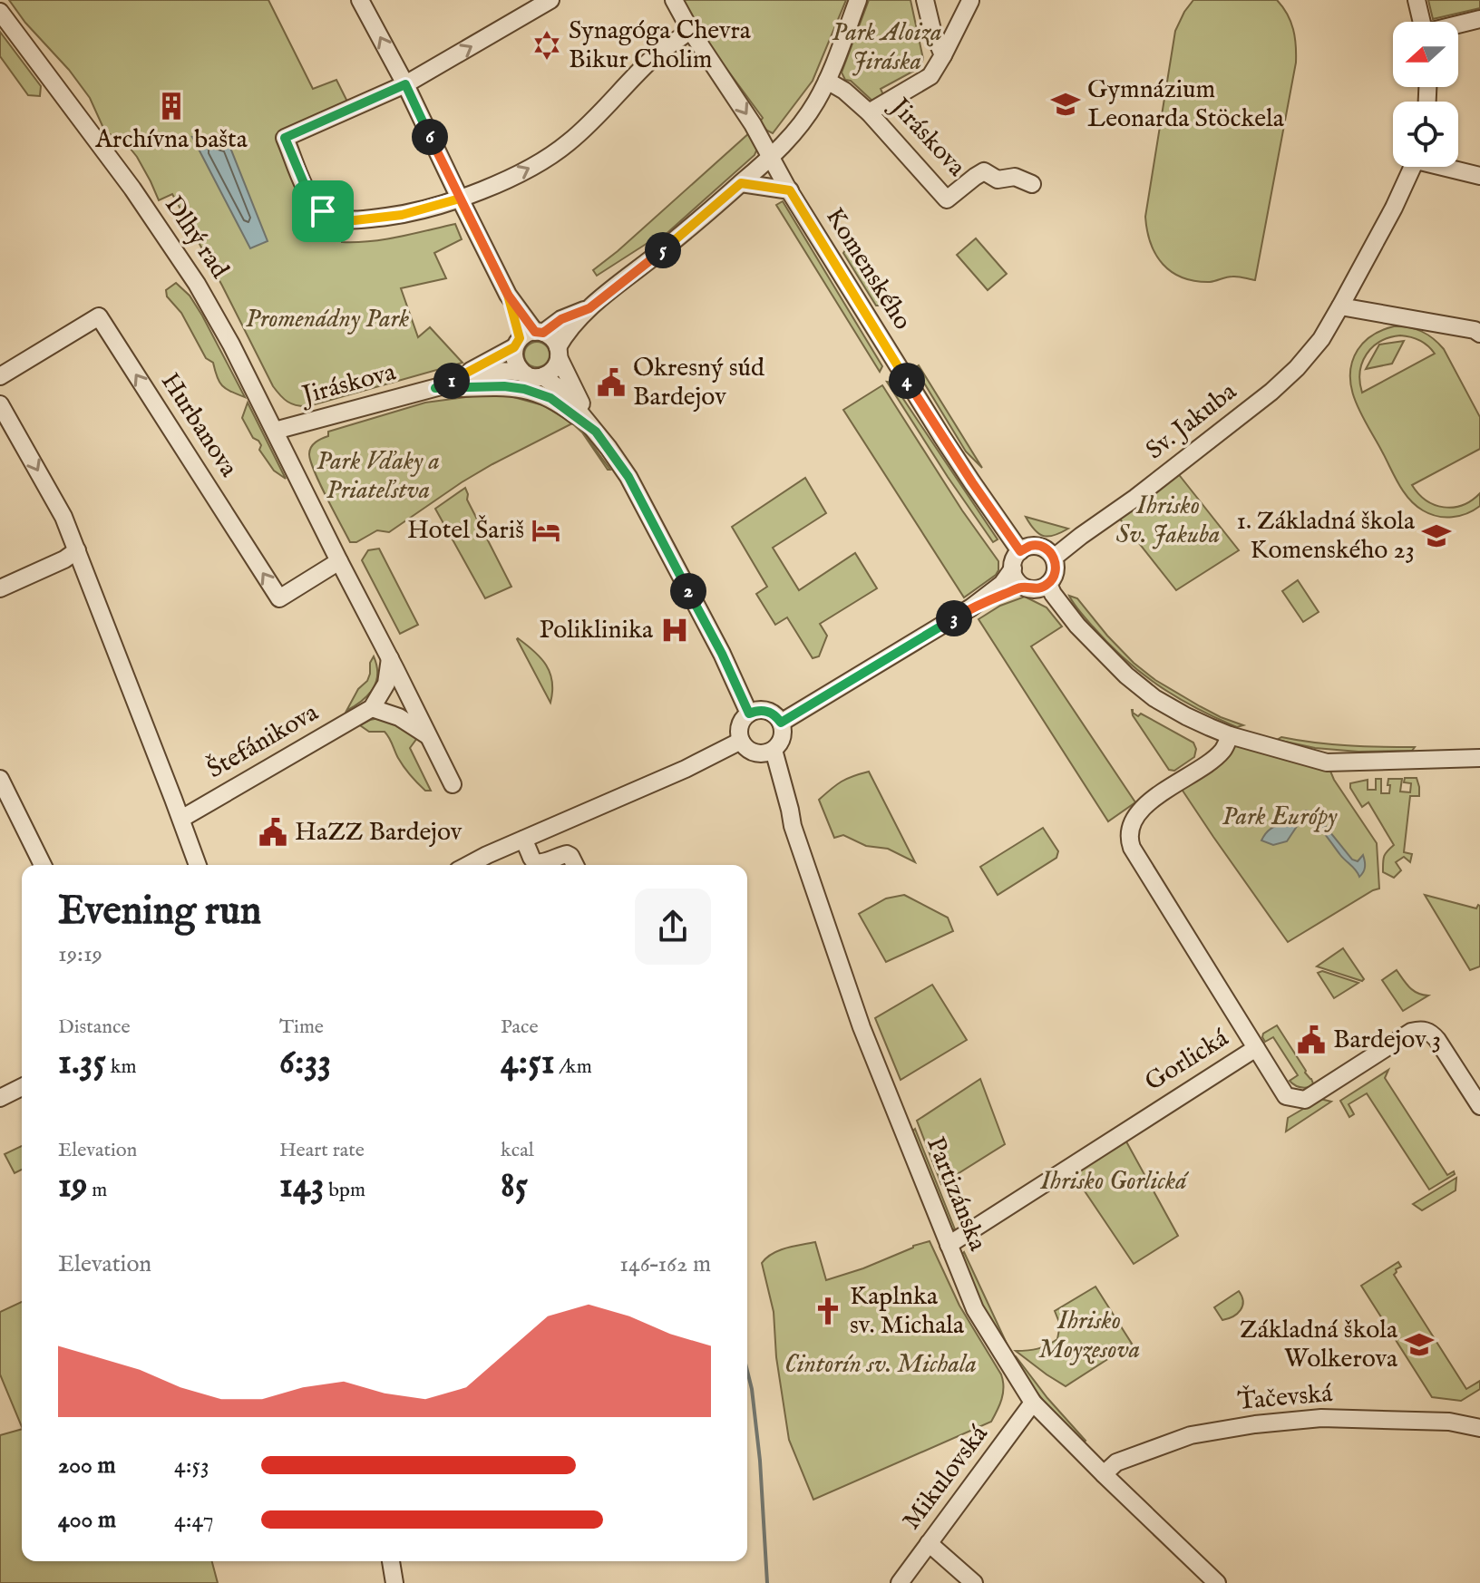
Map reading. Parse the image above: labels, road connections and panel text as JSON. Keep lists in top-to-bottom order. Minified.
{"streets":{"street":["Jiráskova","Dlhý rad","Komenského","Sv. Jakuba","Hurbanova","Štefánikova","Gorlická","Partizánska","Ťačevská","Mikulovská"]},"crossings":[["Jiráskova","Dlhý rad"],["Jiráskova","Komenského"],["Dlhý rad","Hurbanova"],["Komenského","Sv. Jakuba"],["Gorlická","Partizánska"],["Partizánska","Ťačevská"],["Partizánska","Mikulovská"]],"parks":["Park Aloiza Jiráska","Promenádny Park","Park Vďaky a Priateľstva","Ihrisko Sv. Jakuba","Park Európy","Ihrisko Gorlická","Ihrisko Moyzesova","Cintorín sv. Michala"],"places":{"synagogue":["Synagóga Chevra Bikur Cholim"],"school or university":["Gymnázium Leonarda Stöckela","1. Základná škola Komenského 23","Základná škola Wolkerova"],"building":["Archívna bašta"],"public building":["Okresný súd Bardejov","HaZZ Bardejov","Bardejov 3"],"hotel":["Hotel Šariš"],"hospital":["Poliklinika"],"church":["Kaplnka sv. Michala"]},"north":"left","page":{"pins":["6","5","1","4","2","3"],"heading":["Evening run","19:19"],"stats":[["Distance","1.35 km"],["Time","6:33"],["Pace","4:51 /km"],["Elevation","19 m"],["Heart rate","143 bpm"],["kcal","85"]],"chart":["Elevation","146–162 m"],"list":[{"name":"200 m","note":"4:53"},{"name":"400 m","note":"4:47"}]}}
